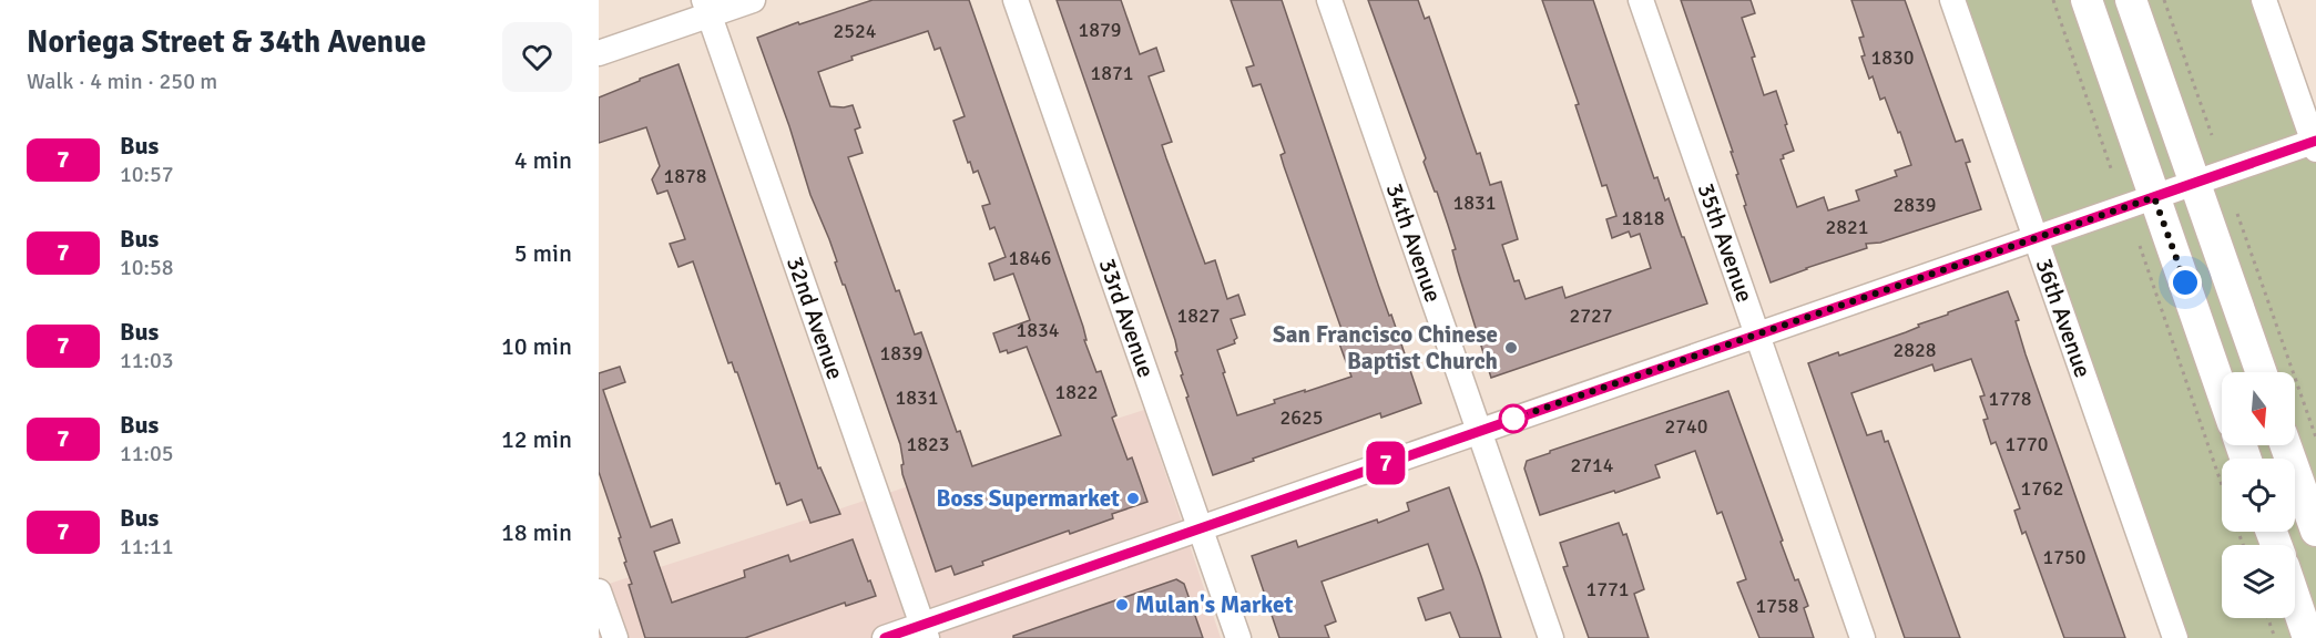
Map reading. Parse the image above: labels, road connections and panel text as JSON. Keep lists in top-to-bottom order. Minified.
{"streets":{"street":["34th Avenue","35th Avenue","32nd Avenue","33rd Avenue","36th Avenue"]},"places":["San Francisco Chinese Baptist Church","Boss Supermarket","Mulan's Market"],"lines":["bus line 7"],"house_numbers":["1879","2524","1830","1871","1878","1831","2839","1818","2821","1846","1827","2727","1834","2828","1839","1822","1831","1778","2625","2740","1823","1770","2714","1762","1750","1771","1758"],"north":"bottom","page":{"heading":["Noriega Street & 34th Avenue","Walk · 4 min · 250 m"],"on_map":"7","list":[{"mark":"7","name":"Bus","note":"10:57","value":"4 min"},{"mark":"7","name":"Bus","note":"10:58","value":"5 min"},{"mark":"7","name":"Bus","note":"11:03","value":"10 min"},{"mark":"7","name":"Bus","note":"11:05","value":"12 min"},{"mark":"7","name":"Bus","note":"11:11","value":"18 min"}]}}
